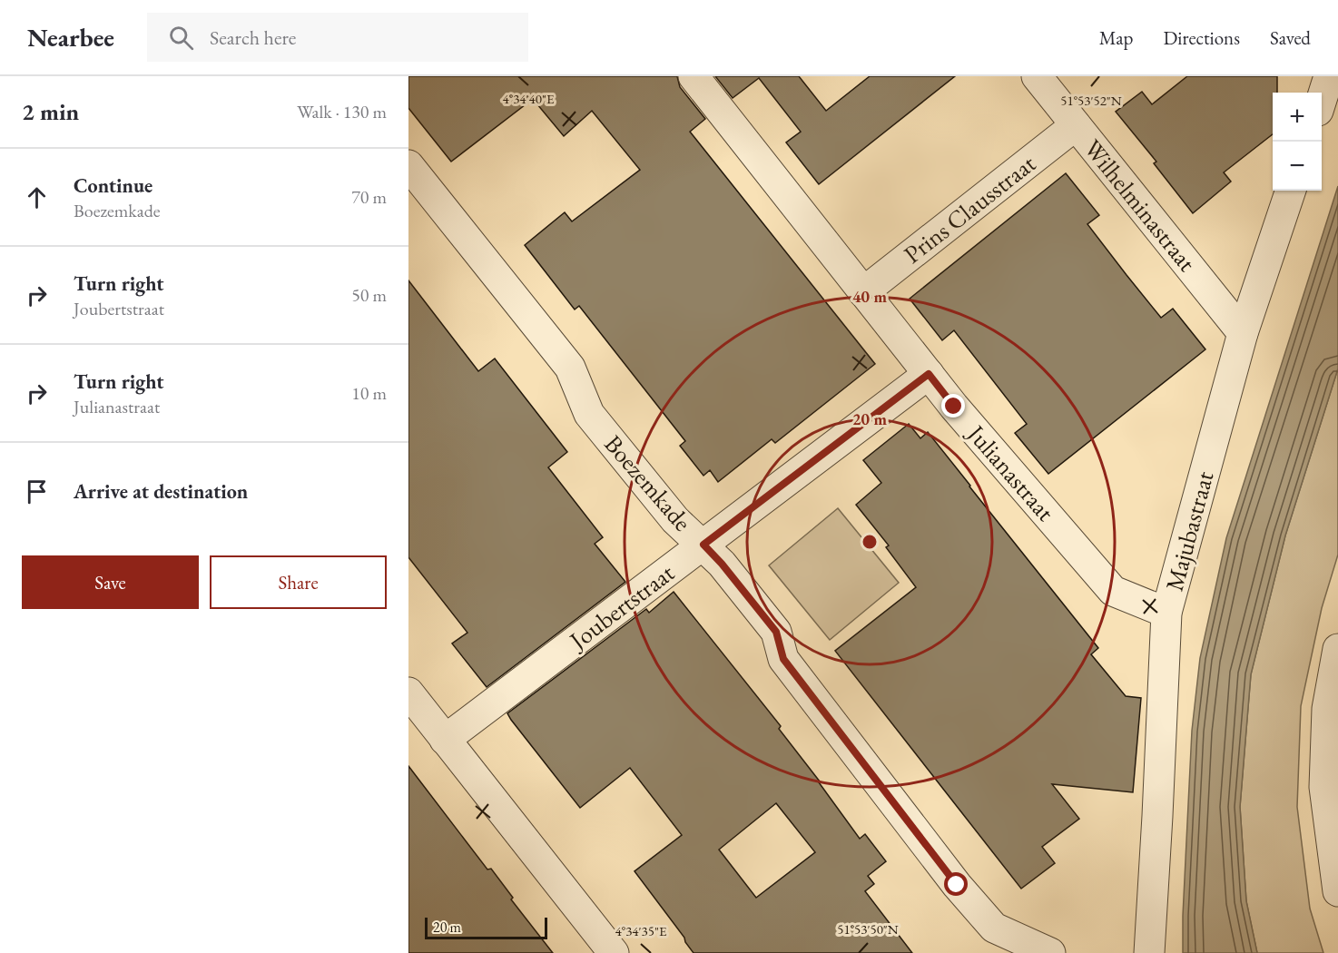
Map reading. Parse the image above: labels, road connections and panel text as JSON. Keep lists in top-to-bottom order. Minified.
{"streets":{"street":["Wilhelminastraat","Prins Clausstraat","Julianastraat","Boezemkade","Majubastraat","Joubertstraat"]},"crossings":[["Wilhelminastraat","Prins Clausstraat"],["Wilhelminastraat","Majubastraat"],["Prins Clausstraat","Julianastraat"],["Julianastraat","Majubastraat"],["Julianastraat","Joubertstraat"],["Boezemkade","Joubertstraat"]],"scale_bar":"20 m","page":{"header":"Nearbee","search":"Search here","nav":["Map","Directions","Saved"],"heading":["2 min","Walk · 130 m"],"map_buttons":["+","−"],"list":[["Continue","Boezemkade","70 m"],["Turn right","Joubertstraat","50 m"],["Turn right","Julianastraat","10 m"],"Arrive at destination"],"buttons":["Save","Share"],"scale":"20 m"},"coordinates":["4°34'40\"E","51°53'52\"N","51°53'50\"N","4°34'35\"E"],"rings":["40 m","20 m"]}
